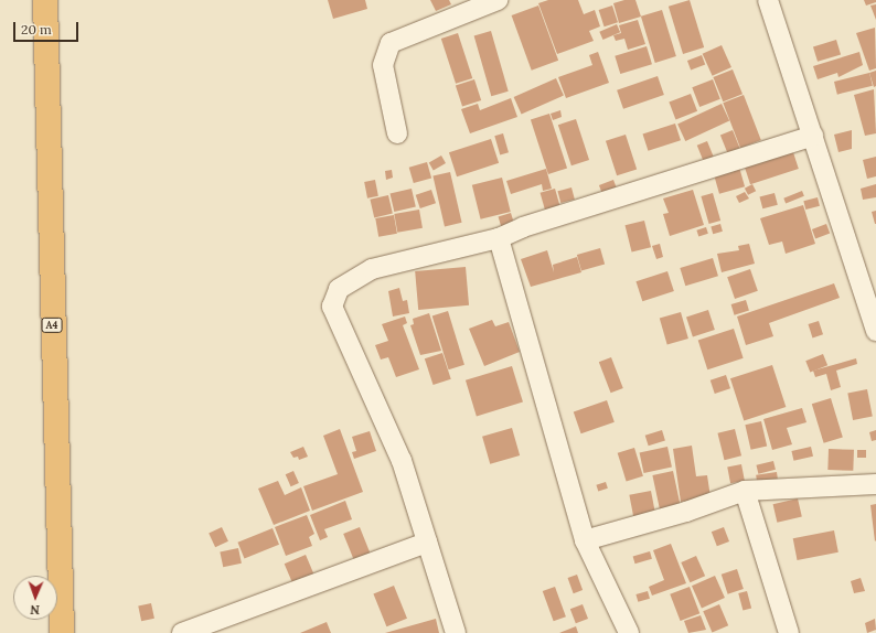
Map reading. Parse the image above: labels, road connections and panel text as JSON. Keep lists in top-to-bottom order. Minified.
{"streets":{"highway":["A4"]},"scale_bar":"20 m","north":"bottom"}
